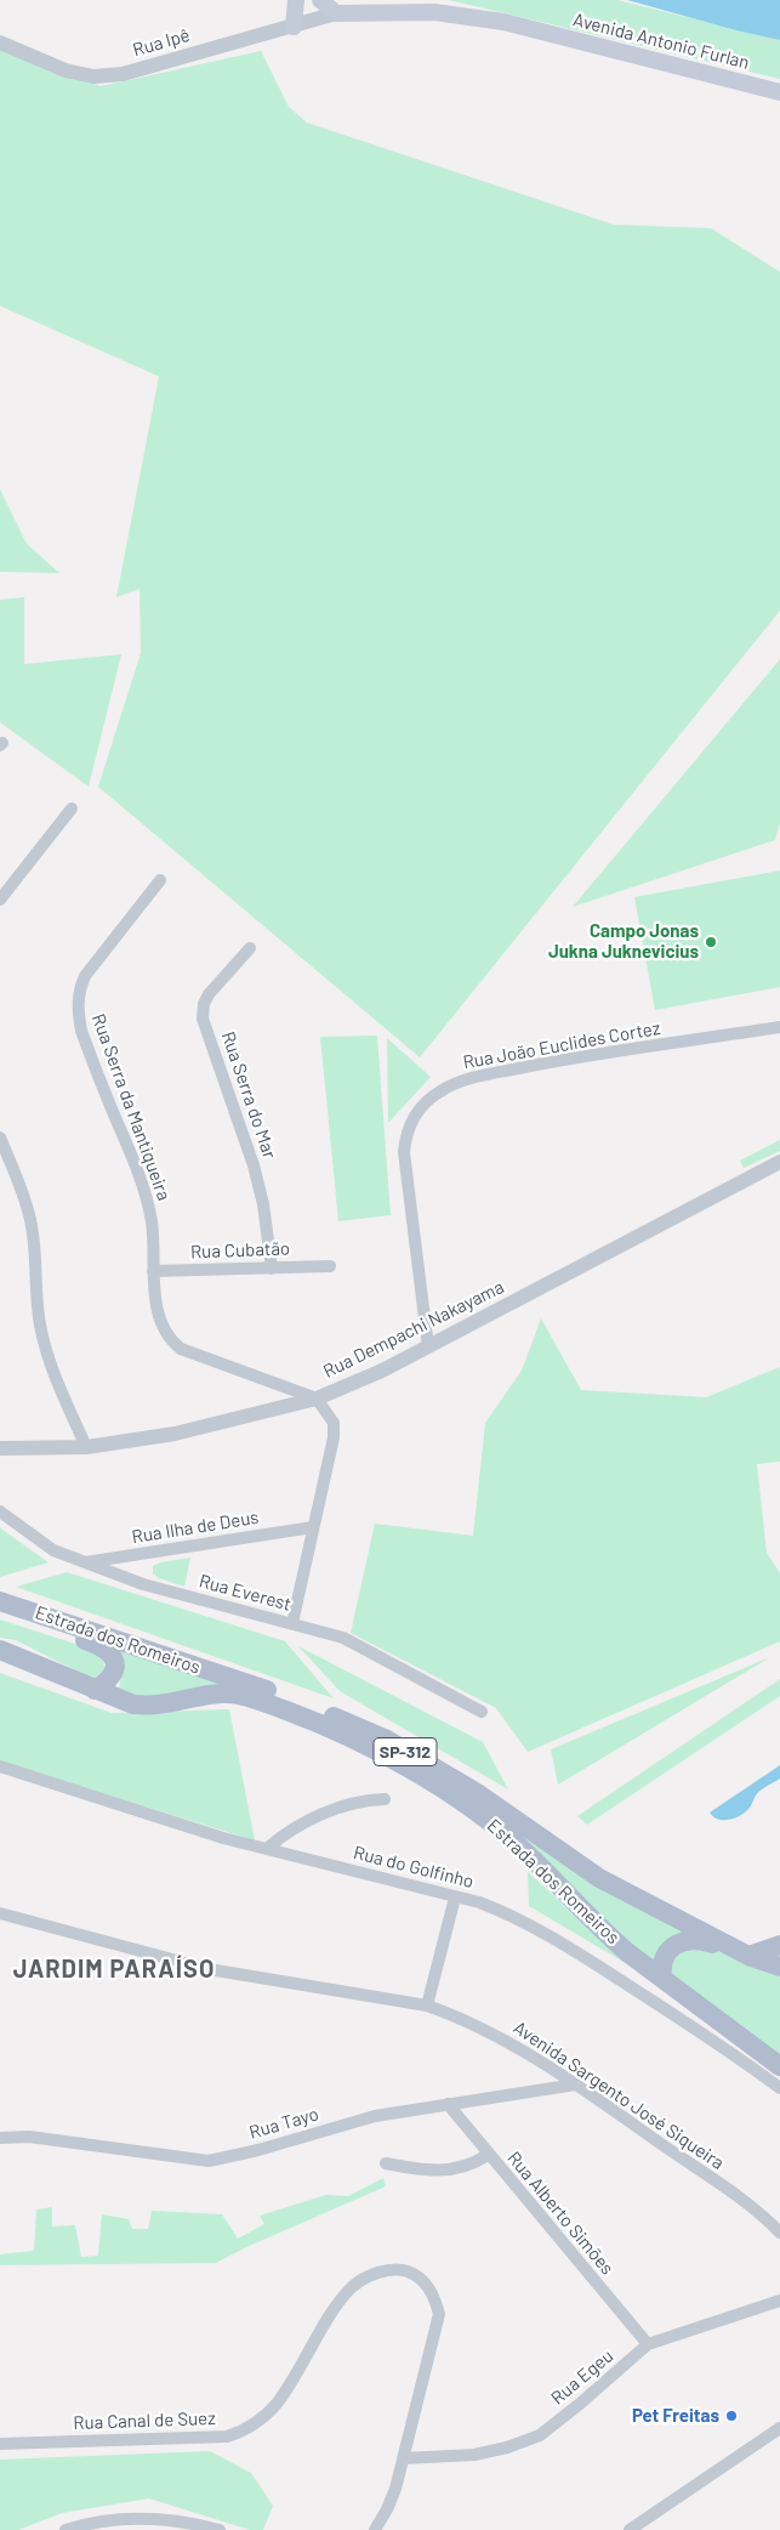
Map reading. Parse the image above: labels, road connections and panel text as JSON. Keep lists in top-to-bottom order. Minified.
{"streets":{"main road":["Avenida Antonio Furlan","Estrada dos Romeiros","SP-312"],"street":["Rua Ipê","Rua João Euclides Cortez","Rua Serra do Mar","Rua Serra da Mantiqueira","Rua Cubatão","Rua Dempachi Nakayama","Rua Ilha de Deus","Rua Everest","Rua do Golfinho","Avenida Sargento José Siqueira","Rua Tayo","Rua Alberto Simões","Rua Egeu","Rua Canal de Suez"]},"crossings":[["Avenida Antonio Furlan","Rua Ipê"],["Rua João Euclides Cortez","Rua Dempachi Nakayama"],["Rua Serra do Mar","Rua Cubatão"],["Rua Serra da Mantiqueira","Rua Cubatão"],["Rua Serra da Mantiqueira","Rua Dempachi Nakayama"],["Rua Ilha de Deus","Rua Everest"],["Avenida Sargento José Siqueira","Rua Tayo"],["Rua Tayo","Rua Alberto Simões"],["Rua Alberto Simões","Rua Egeu"],["Rua Egeu","Rua Canal de Suez"]],"districts":["JARDIM PARAÍSO"],"places":["Campo Jonas Jukna Juknevicius","Pet Freitas"]}
